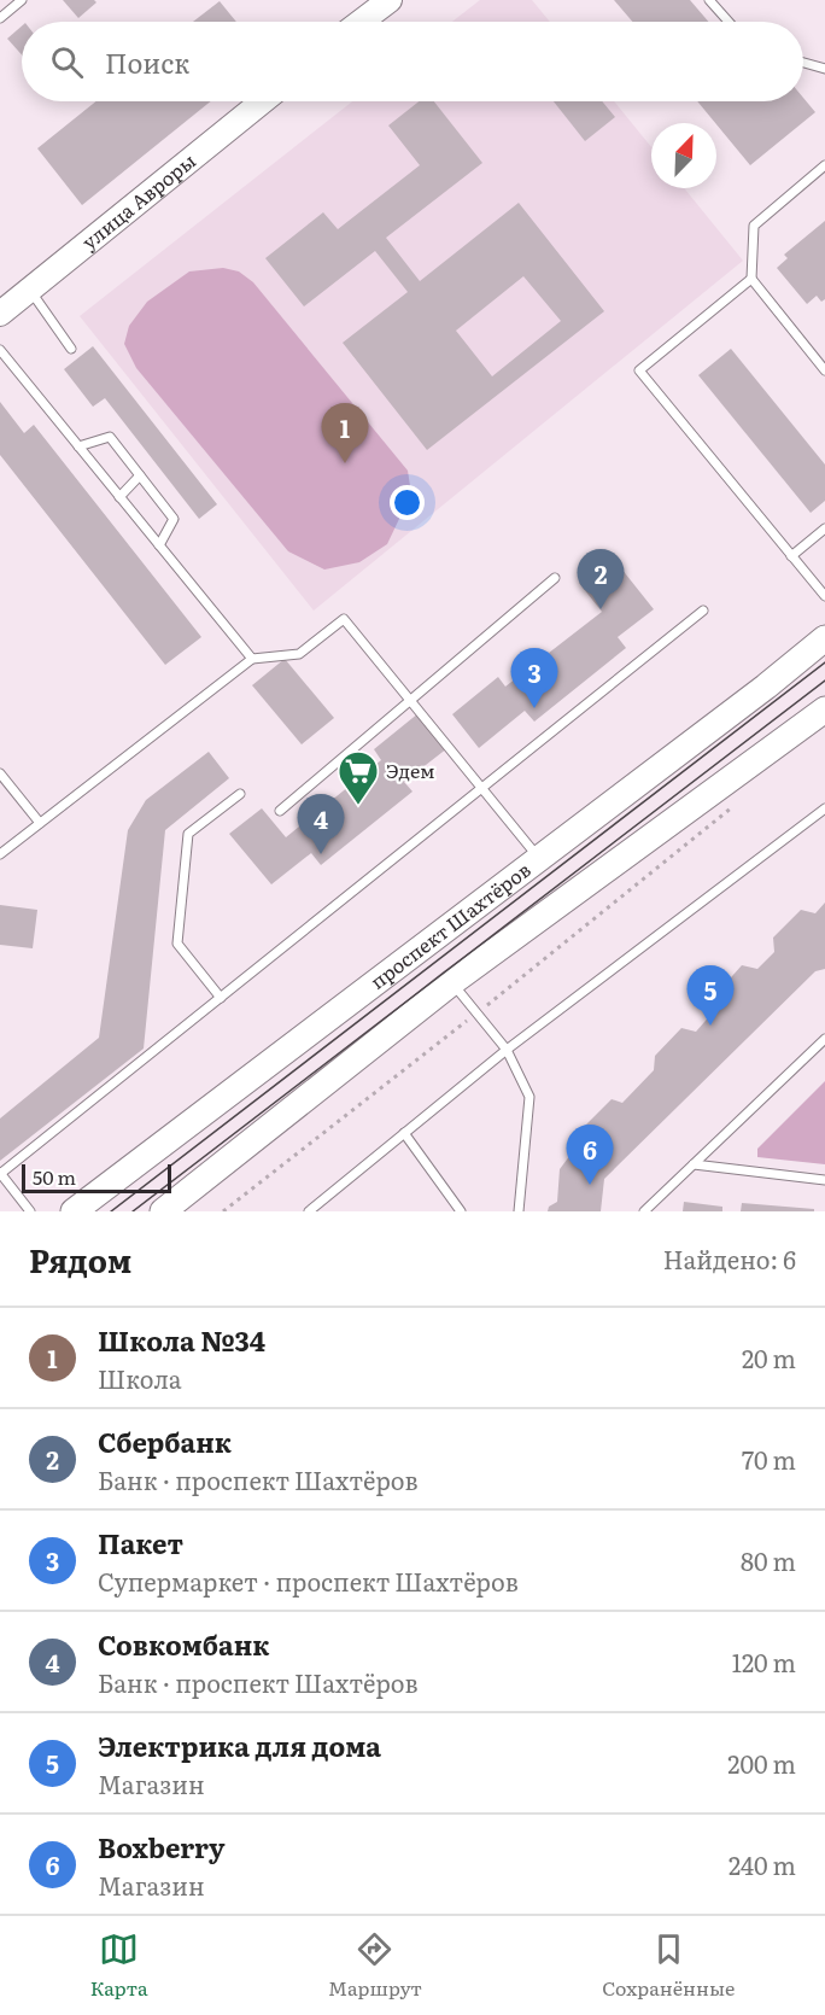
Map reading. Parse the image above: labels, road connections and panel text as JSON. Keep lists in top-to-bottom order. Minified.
{"streets":{"main road":["проспект Шахтёров"],"street":["улица Авроры"]},"places":{"supermarket":["Эдем"]},"scale_bar":"50 m","north":"top right","page":{"search":"Поиск","pins":["1","2","3","4","5","6"],"scale":"50 m","heading":["Рядом","Найдено: 6"],"list":[{"mark":"1","name":"Школа №34","note":"Школа","value":"20 m"},{"mark":"2","name":"Сбербанк","note":"Банк · проспект Шахтёров","value":"70 m"},{"mark":"3","name":"Пакет","note":"Супермаркет · проспект Шахтёров","value":"80 m"},{"mark":"4","name":"Совкомбанк","note":"Банк · проспект Шахтёров","value":"120 m"},{"mark":"5","name":"Электрика для дома","note":"Магазин","value":"200 m"},{"mark":"6","name":"Boxberry","note":"Магазин","value":"240 m"}],"nav":["Карта","Маршрут","Сохранённые"]}}
